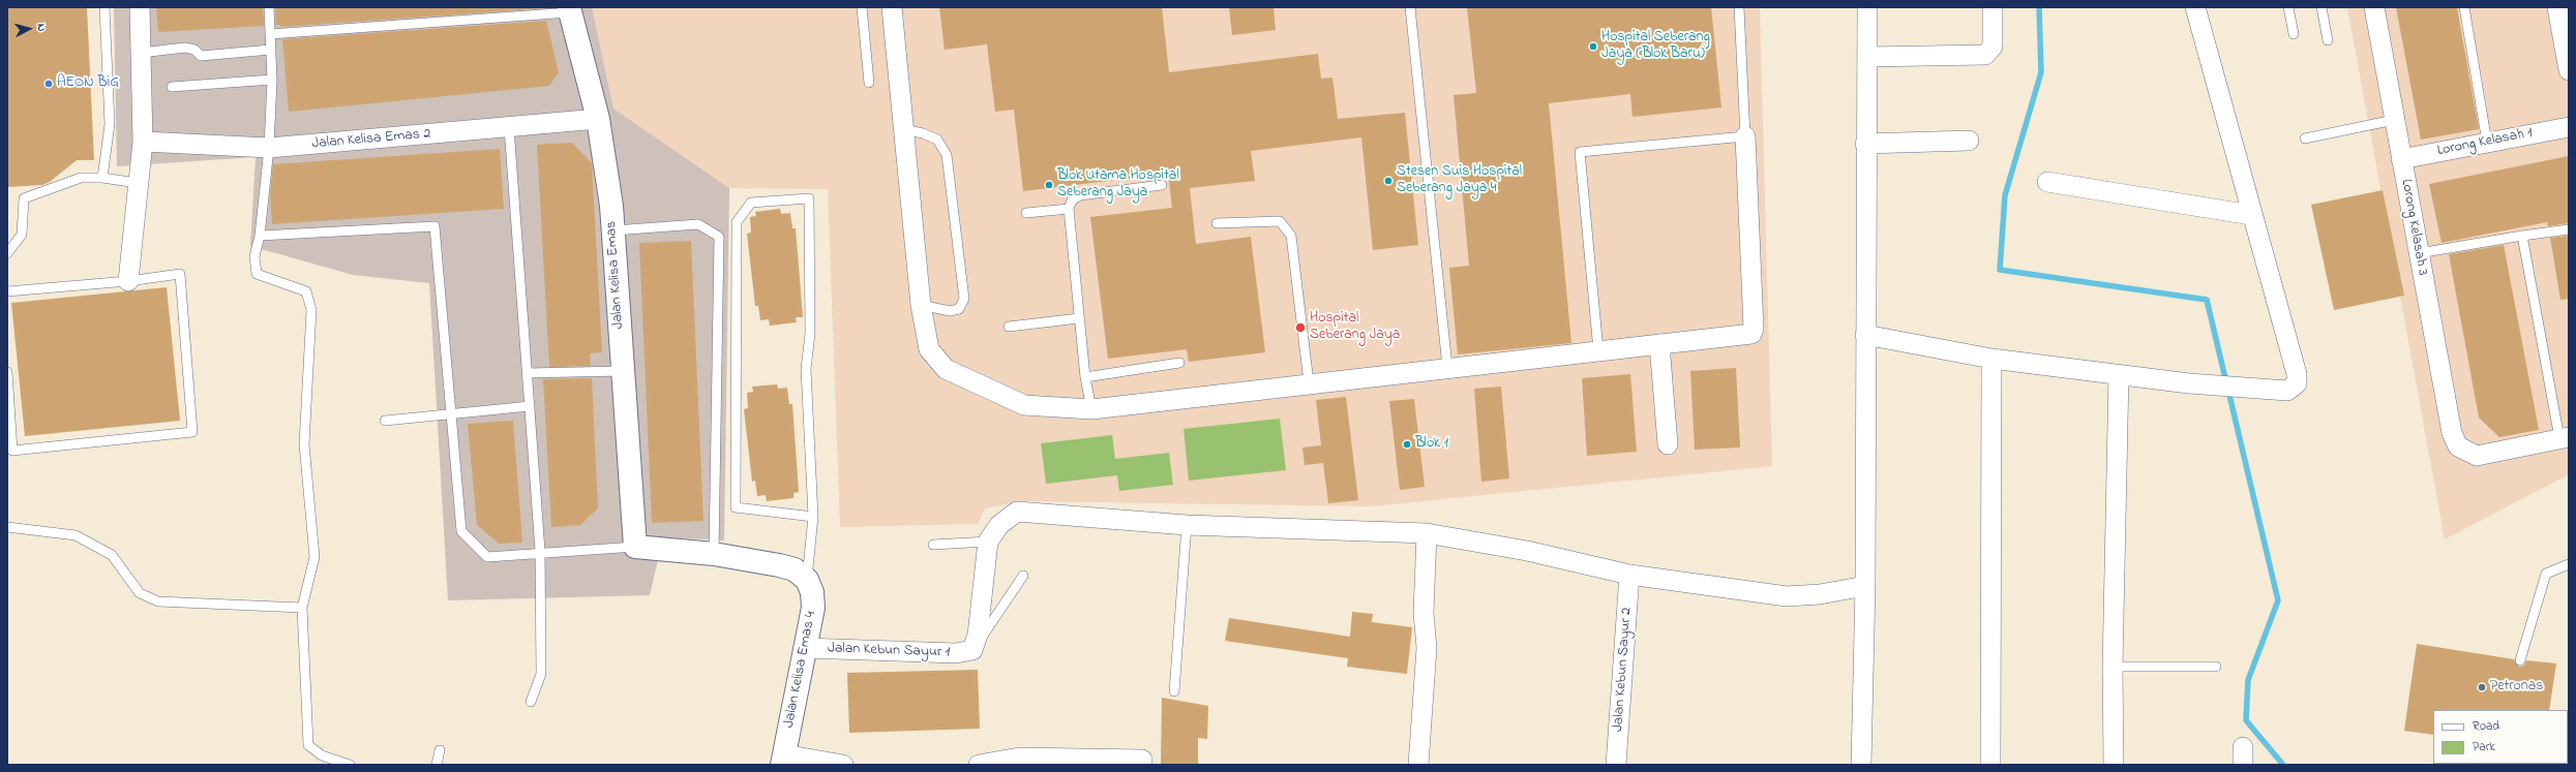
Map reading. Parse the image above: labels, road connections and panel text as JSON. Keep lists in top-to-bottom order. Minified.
{"streets":{"street":["Jalan Kelisa Emas 2","Lorong Kelasah 1","Lorong Kelasah 3","Jalan Kelisa Emas","Jalan Kebun Sayur 1","Jalan Kelisa Emas 4","Jalan Kebun Sayur 2"]},"crossings":[["Jalan Kelisa Emas 2","Jalan Kelisa Emas"],["Lorong Kelasah 1","Lorong Kelasah 3"],["Jalan Kebun Sayur 1","Jalan Kelisa Emas 4"]],"places":["Hospital Seberang Jaya (Blok Baru)","AEON BiG","Stesen Suis Hospital Seberang Jaya 4","Blok Utama Hospital Seberang Jaya","Hospital Seberang Jaya","Blok 1","Petronas"],"legend":["Road","Park"],"north":"right"}
